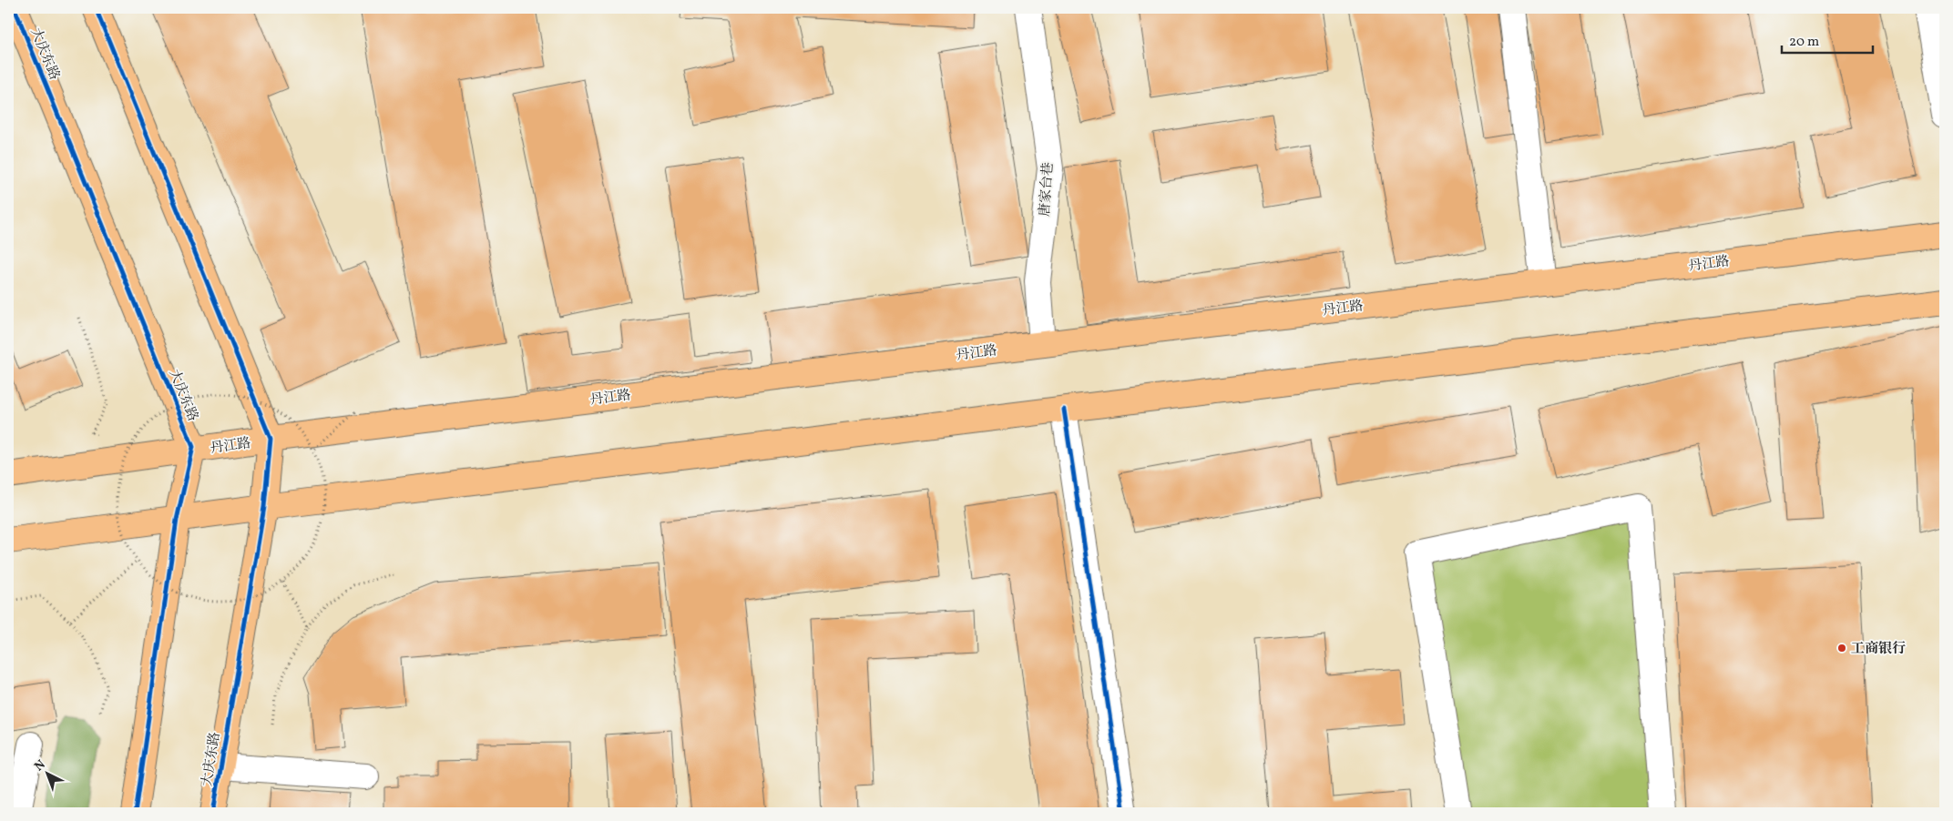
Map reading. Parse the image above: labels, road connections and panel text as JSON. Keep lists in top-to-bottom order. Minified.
{"streets":{"main road":["大庆东路","丹江路"],"street":["唐家台巷"]},"crossings":[["大庆东路","丹江路"],["唐家台巷","丹江路"]],"places":["工商银行"],"scale_bar":"20 m","north":"top left"}
